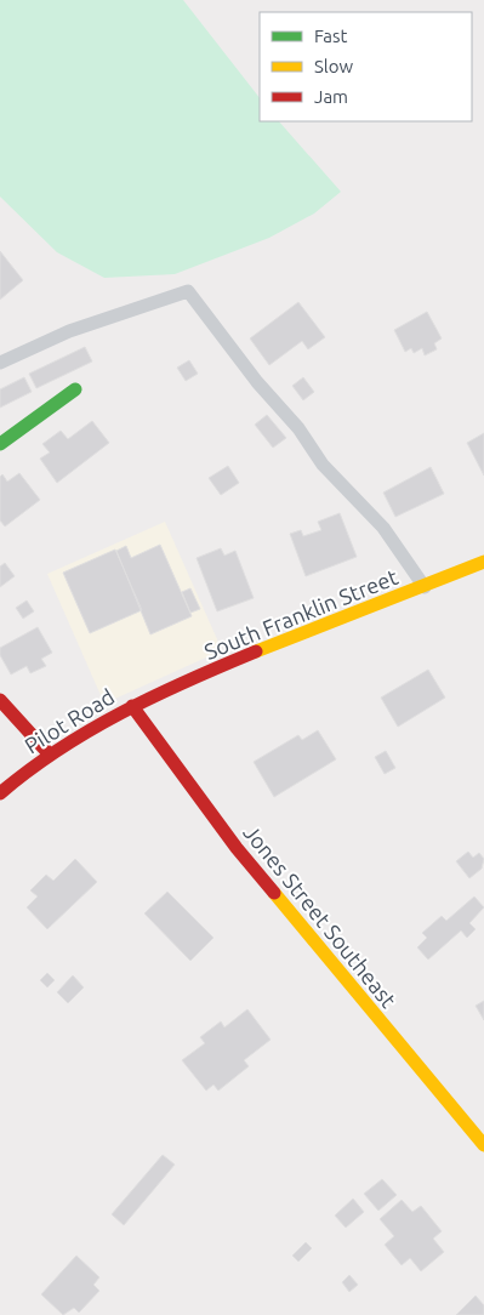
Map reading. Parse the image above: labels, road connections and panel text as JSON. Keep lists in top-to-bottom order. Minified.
{"streets":{"street":["South Franklin Street","Pilot Road","Jones Street Southeast"]},"crossings":[["South Franklin Street","Pilot Road"],["South Franklin Street","Jones Street Southeast"],["Pilot Road","Jones Street Southeast"]],"legend":["Fast","Slow","Jam"]}
